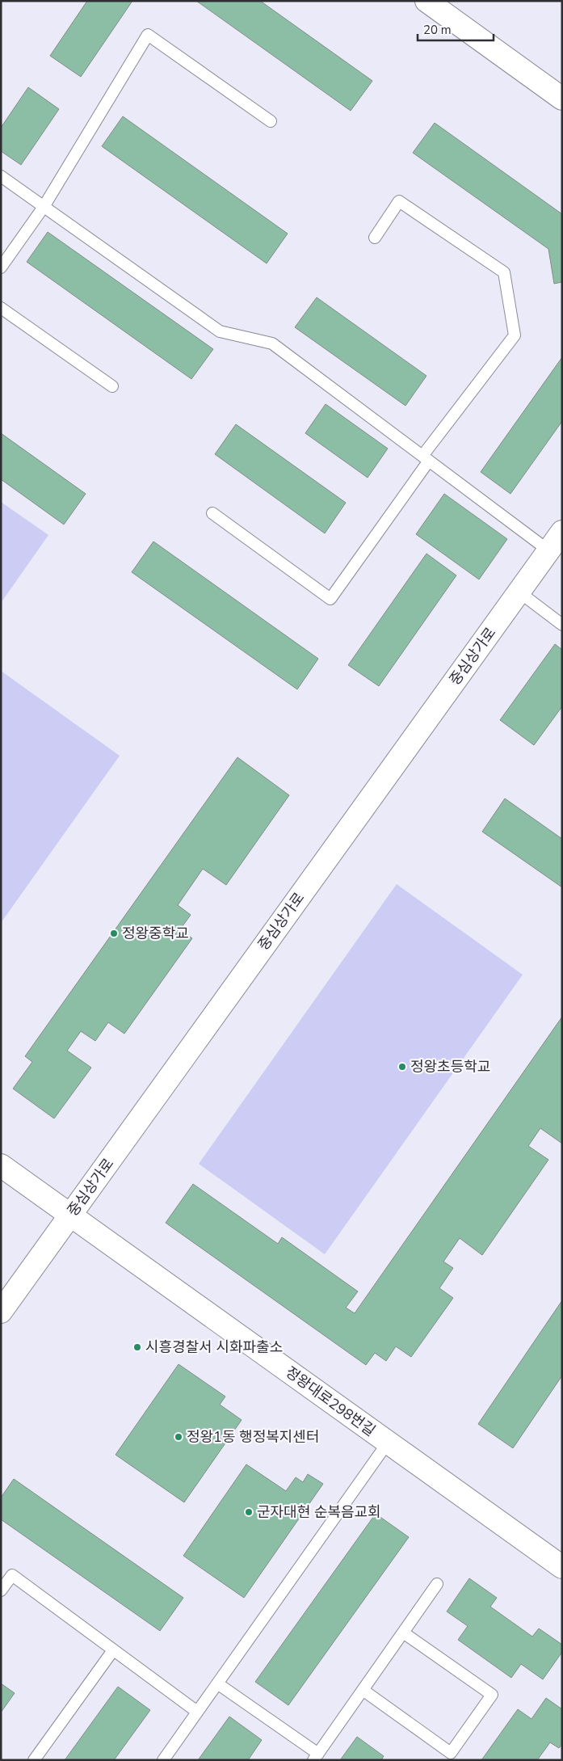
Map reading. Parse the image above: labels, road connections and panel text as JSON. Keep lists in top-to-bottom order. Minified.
{"streets":{"street":["중심상가로","정왕대로298번길"]},"crossings":[["중심상가로","정왕대로298번길"]],"places":["정왕중학교","정왕초등학교","시흥경찰서 시화파출소","정왕1동 행정복지센터","군자대현 순복음교회"],"scale_bar":"20 m"}
